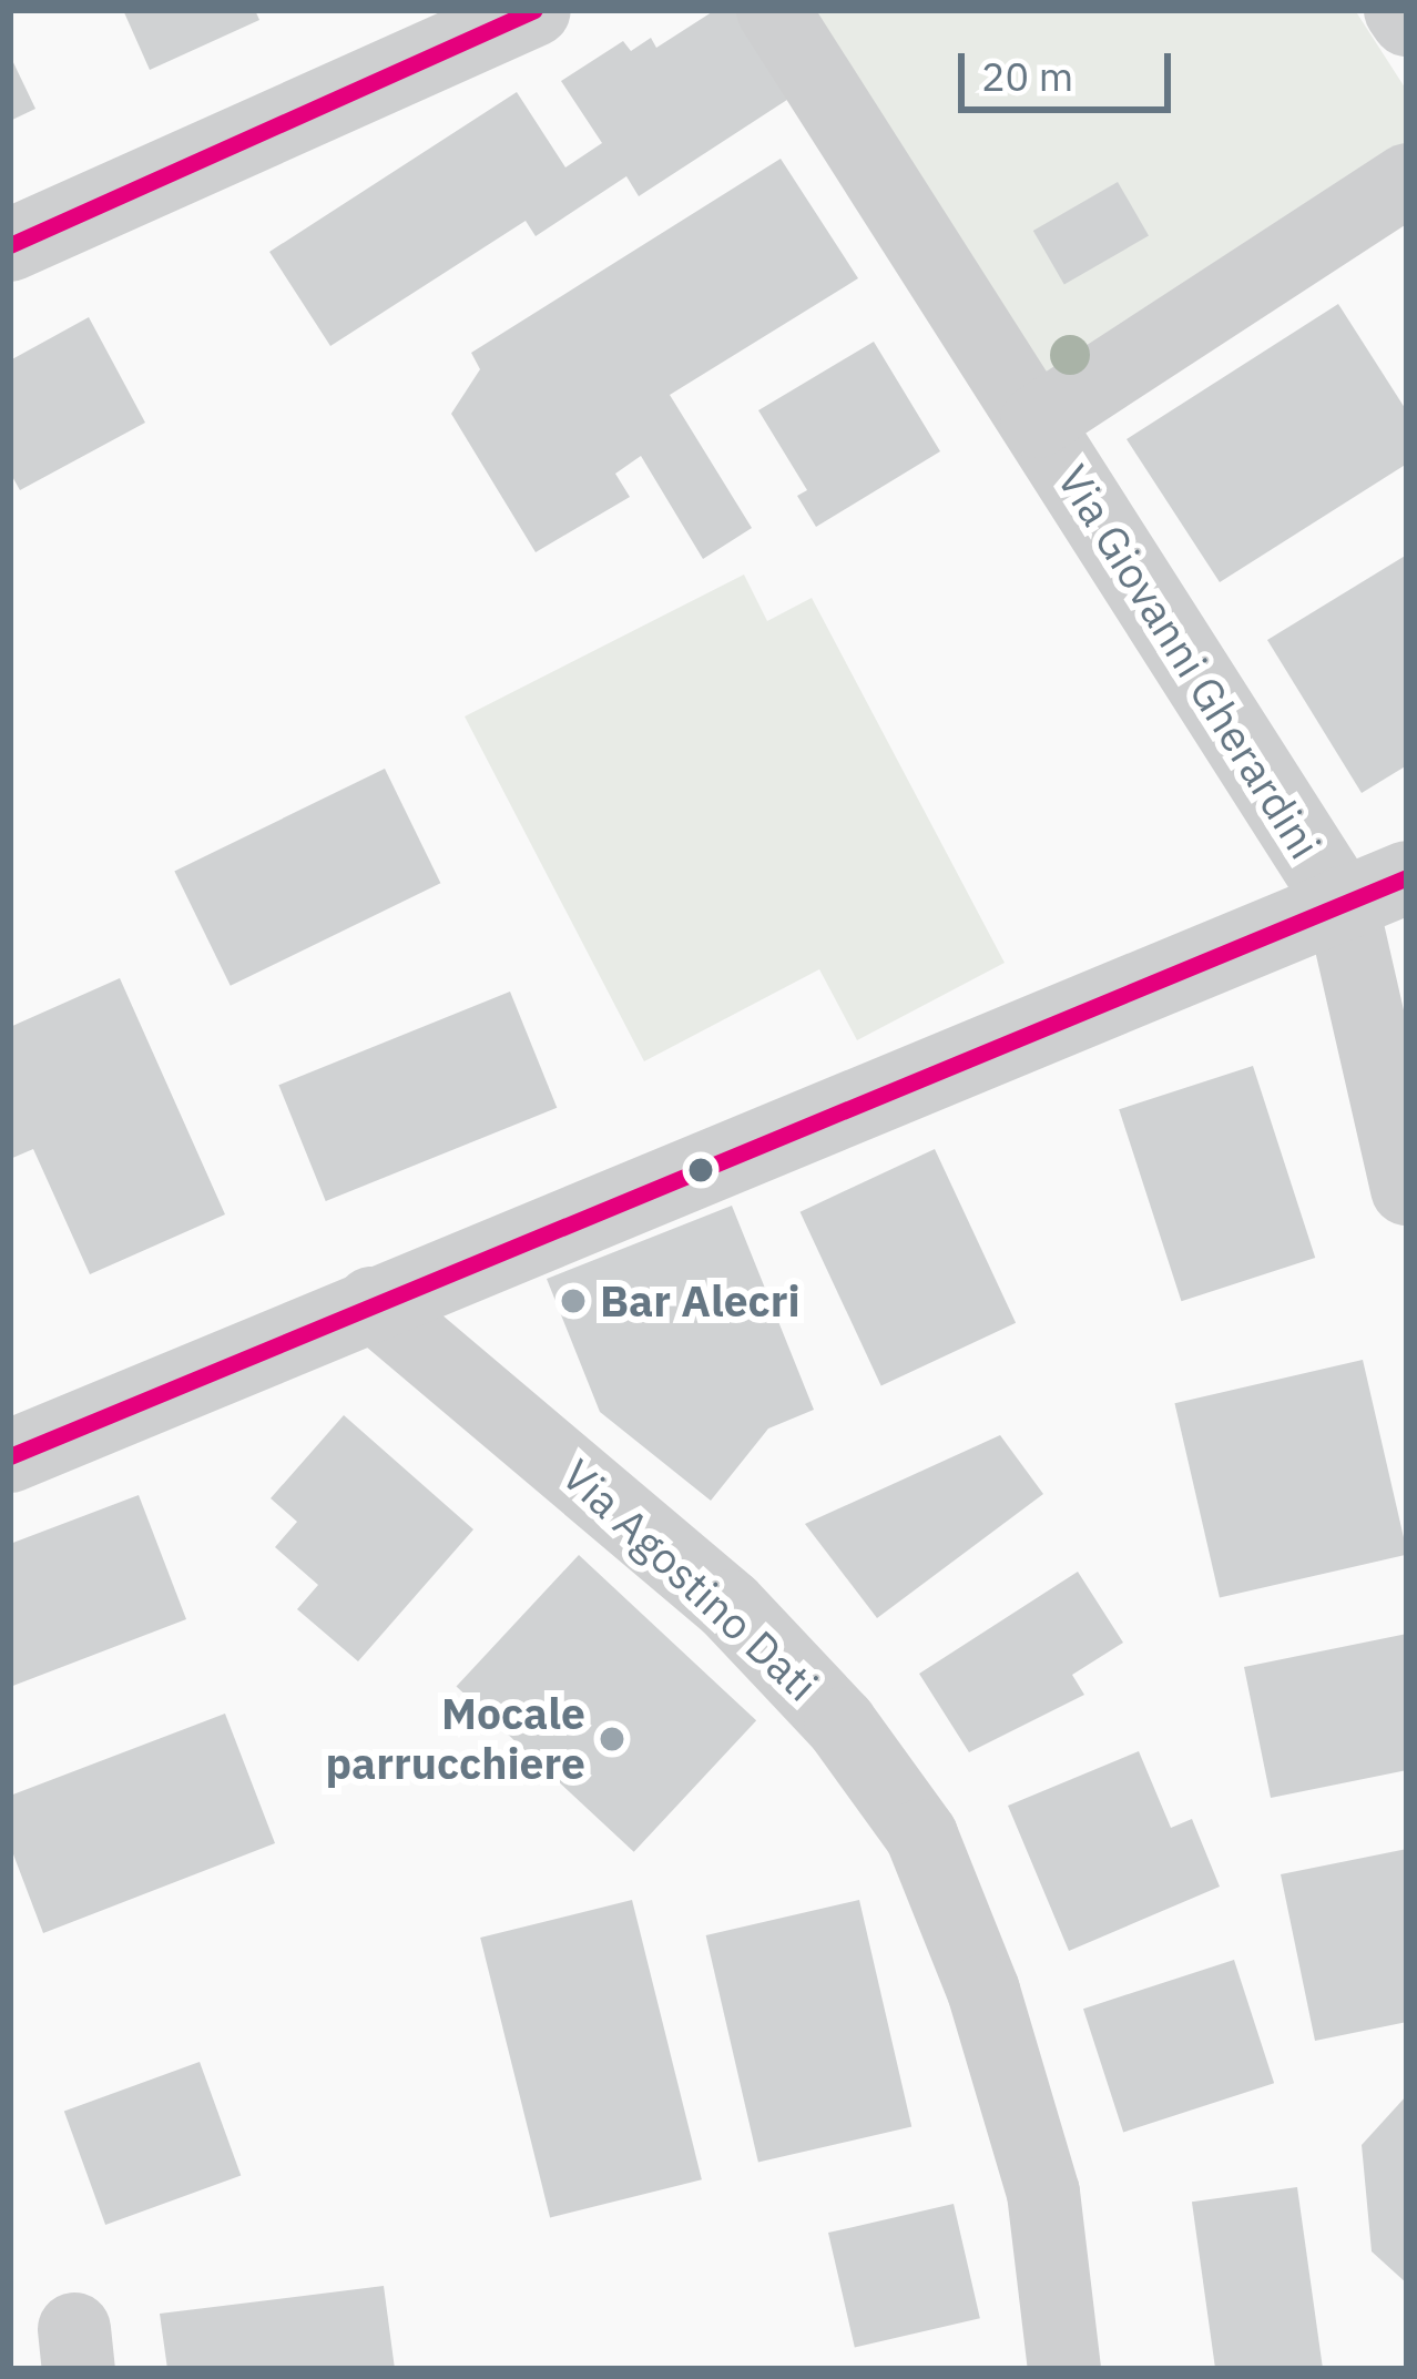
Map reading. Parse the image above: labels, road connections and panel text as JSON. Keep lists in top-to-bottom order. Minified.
{"streets":{"street":["Via Giovanni Gherardini","Via Agostino Dati"]},"places":["Bar Alecri","Mocale parrucchiere"],"scale_bar":"20 m"}
